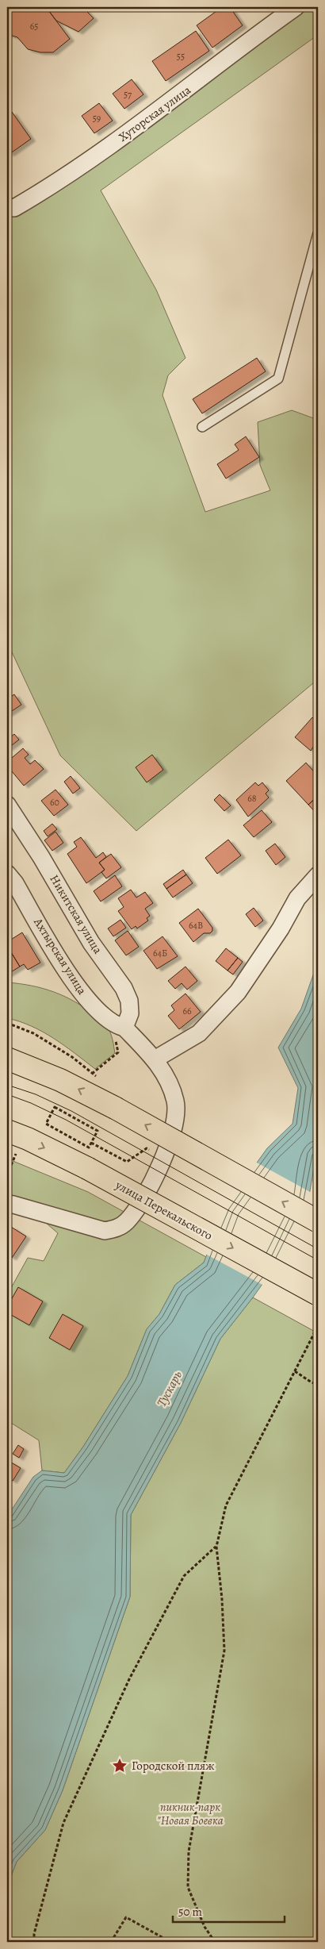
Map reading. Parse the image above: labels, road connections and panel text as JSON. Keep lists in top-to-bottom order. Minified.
{"streets":{"main road":["улица Перекальского"],"street":["Хуторская улица","Никитская улица","Ахтырская улица"]},"crossings":[["Никитская улица","Ахтырская улица"]],"water":["Тускарь"],"parks":["пикник-парк \"Новая Боевка"],"places":{"place":["Городской пляж"]},"house_numbers":["65","55","57","59","68","60","64В","64Б","66"],"scale_bar":"50 m"}
